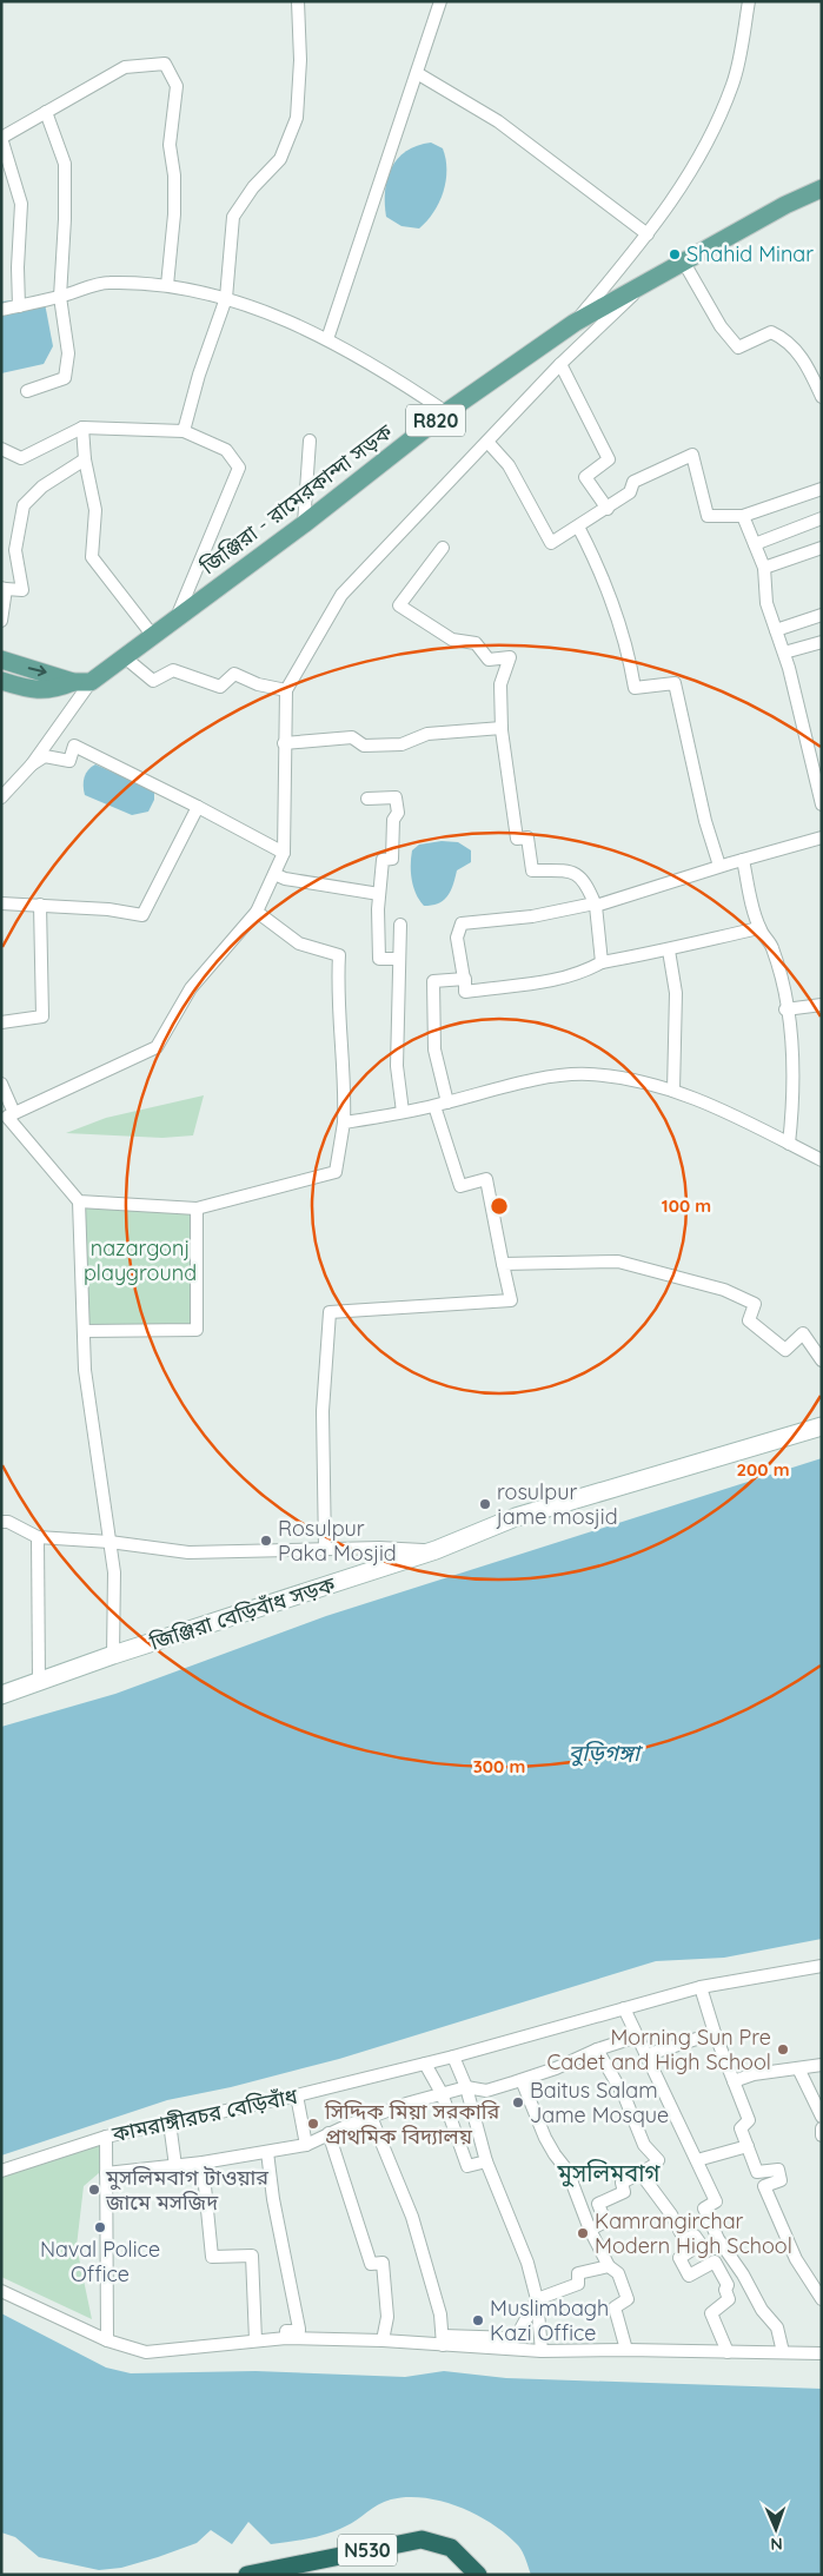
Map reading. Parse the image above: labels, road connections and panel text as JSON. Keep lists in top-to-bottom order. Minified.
{"streets":{"highway":["N530"],"main road":["R820","জিঞ্জিরা - রামেরকান্দা সড়ক"],"street":["জিঞ্জিরা বেড়িবাঁধ সড়ক","কামরাঙ্গীরচর বেড়িবাঁধ"]},"districts":["মুসলিমবাগ"],"water":["বুড়িগঙ্গা"],"parks":["nazargonj playground"],"places":["Shahid Minar","rosulpur jame mosjid","Rosulpur Paka Mosjid","Morning Sun Pre Cadet and High School","Baitus Salam Jame Mosque","সিদ্দিক মিয়া সরকারি প্রাথমিক বিদ্যালয়","মুসলিমবাগ টাওয়ার জামে মসজিদ","Naval Police Office","Kamrangirchar Modern High School","Muslimbagh Kazi Office"],"north":"bottom","rings":["100 m","200 m","300 m"]}
